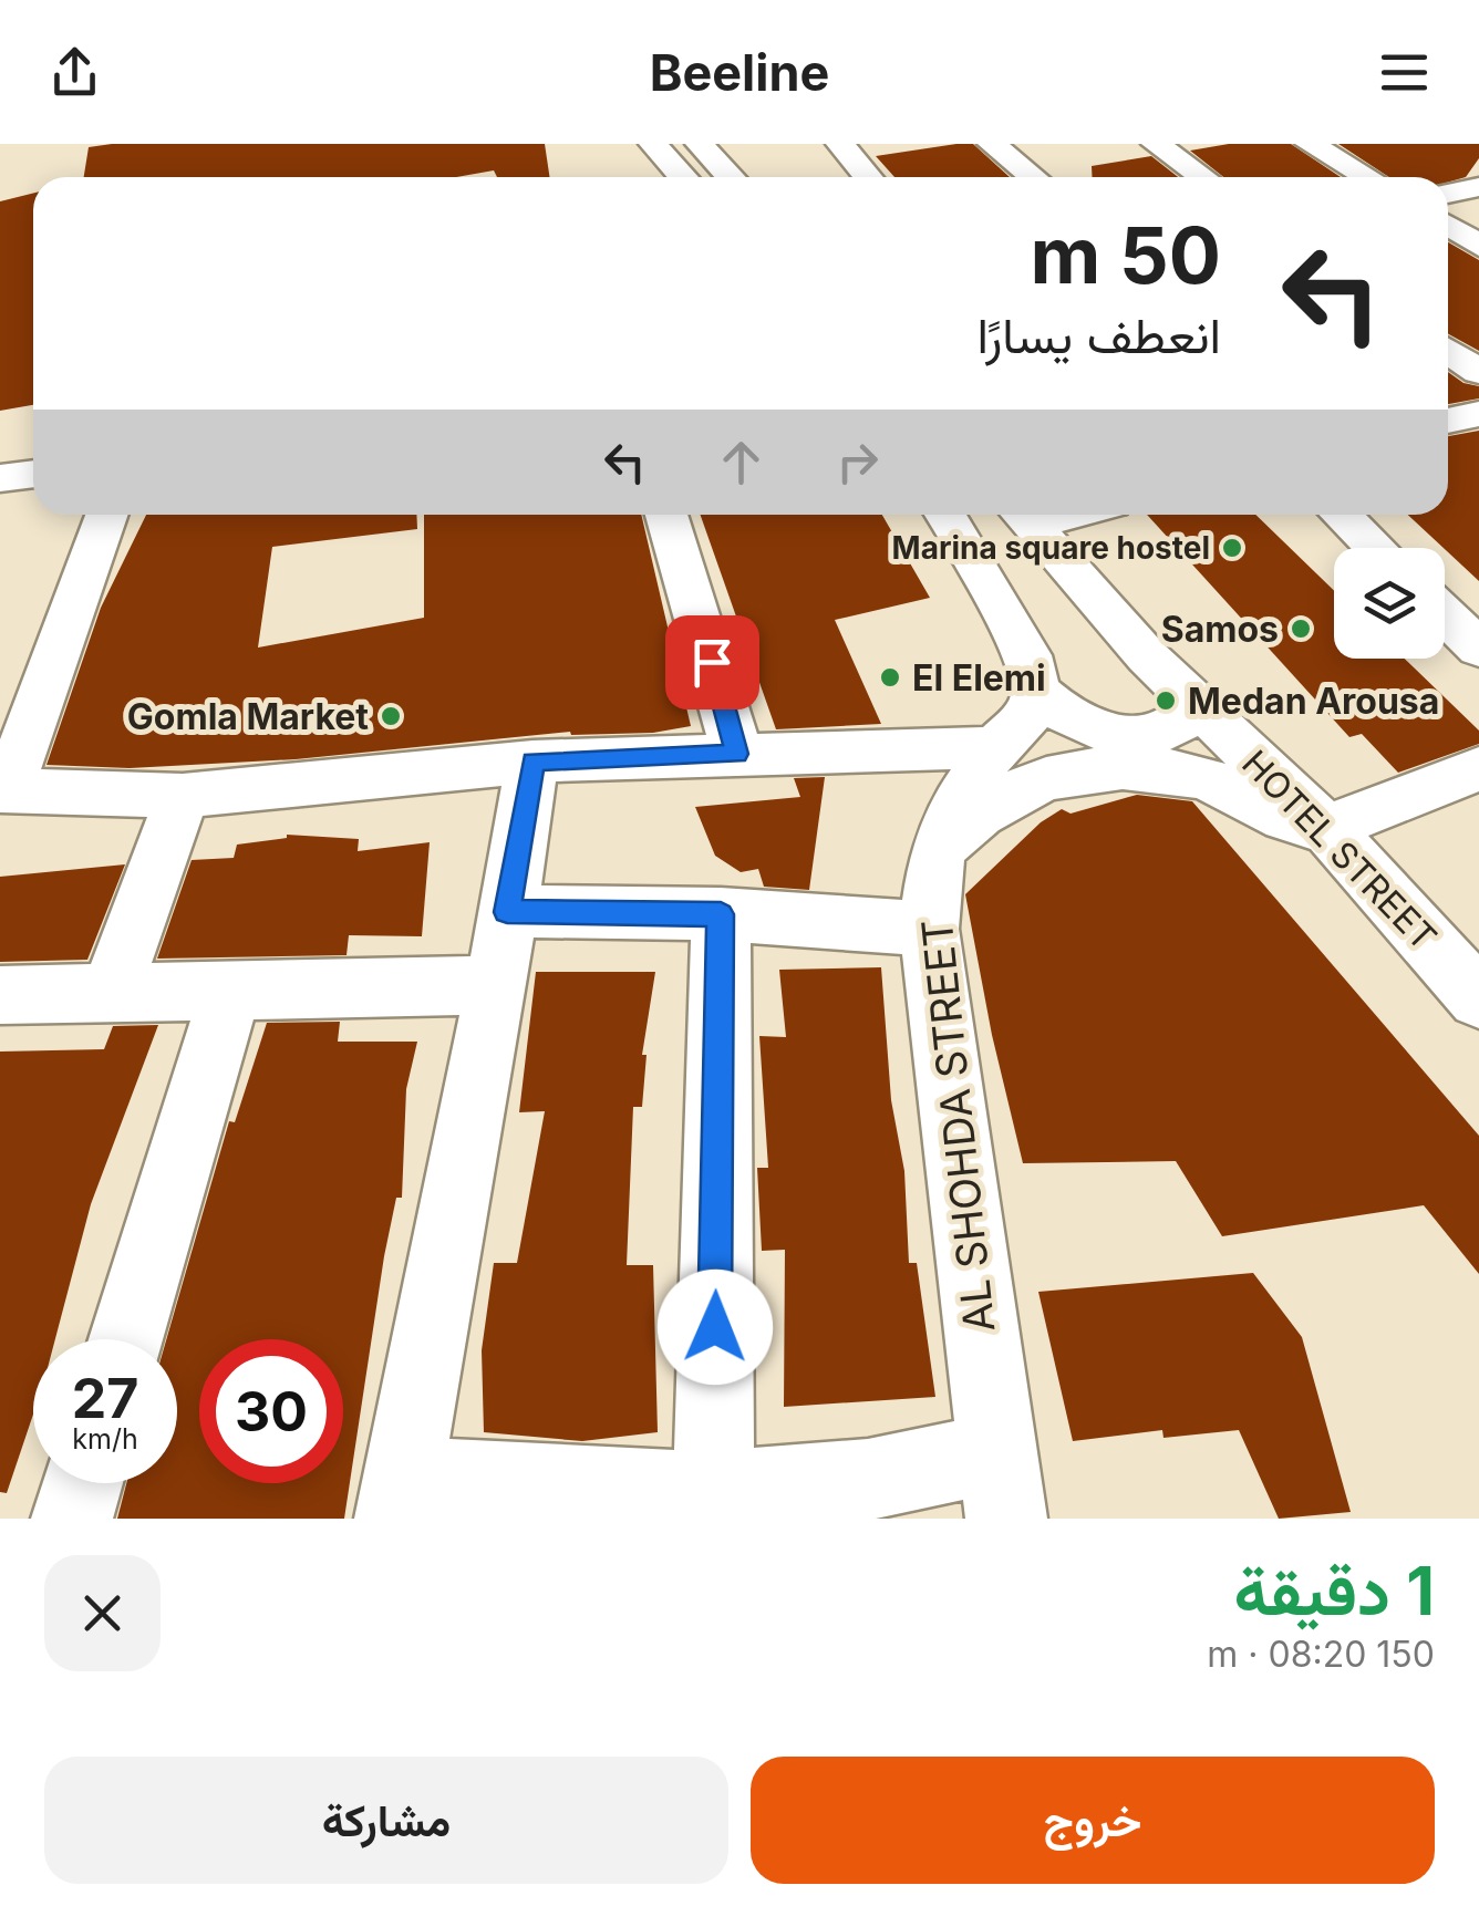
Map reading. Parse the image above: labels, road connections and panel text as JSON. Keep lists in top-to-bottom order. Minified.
{"streets":{"street":["HOTEL STREET","AL SHOHDA STREET"]},"places":["Marina square hostel","Samos","El Elemi","Medan Arousa","Gomla Market"],"page":{"header":"Beeline","turn":["50 m","انعطف يسارًا"],"speed":"27 km/h","limit":"30","heading":["1 دقيقة","150 m · 08:20"],"buttons":["خروج","مشاركة"]}}
